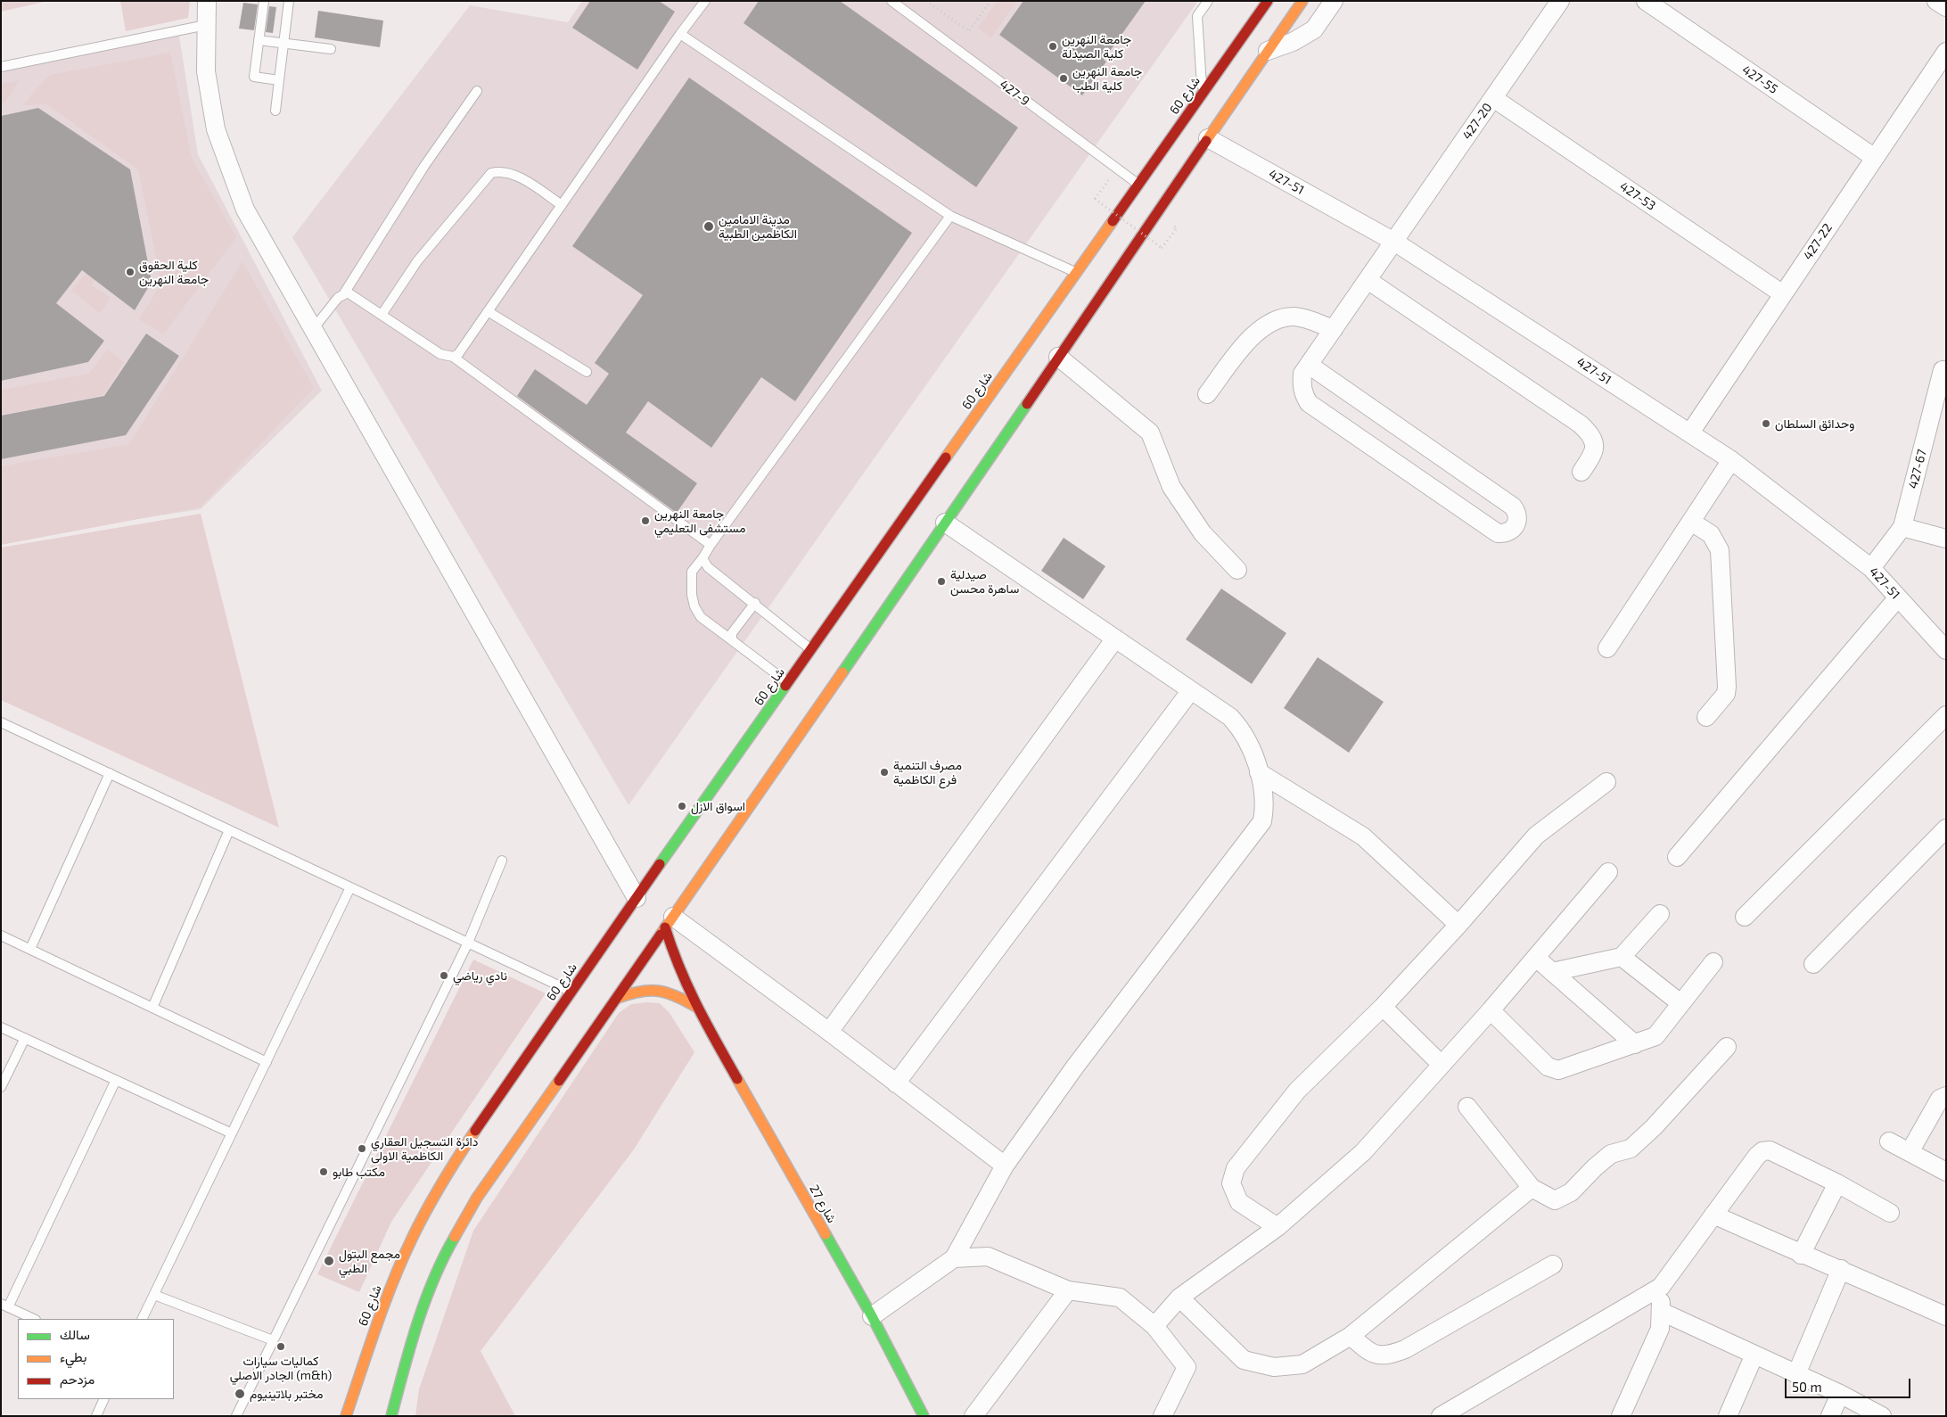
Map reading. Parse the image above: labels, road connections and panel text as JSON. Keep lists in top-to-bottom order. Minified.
{"streets":{"street":["427-55","شارع 60","427-20","427-51","427-53","427-22","427-67","شارع 27"],"lane":["427-9"]},"crossings":[["427-55","427-22"],["427-9","شارع 60"],["427-20","427-51"],["427-20","427-53"],["427-51","427-22"],["427-53","427-22"]],"places":["جامعة النهرين كلية الصيدلة","جامعة النهرين كلية الطب","مدينة الامامين الكاظمين الطبية","كلية الحقوق جامعة النهرين","وحدائق السلطان","جامعة النهرين مستشفى التعليمي","صيدلية ساهرة محسن","مصرف التنمية فرع الكاظمية","اسواق الازل","نادي رياضي","دائرة التسجيل العقاري الكاظمية الاولى","مكتب طابو","مجمع البتول الطبي","كماليات سيارات الجادر الاصلي (m&h)","مختبر بلاتينيوم"],"legend":["سالك","بطيء","مزدحم"],"scale_bar":"50 m"}
